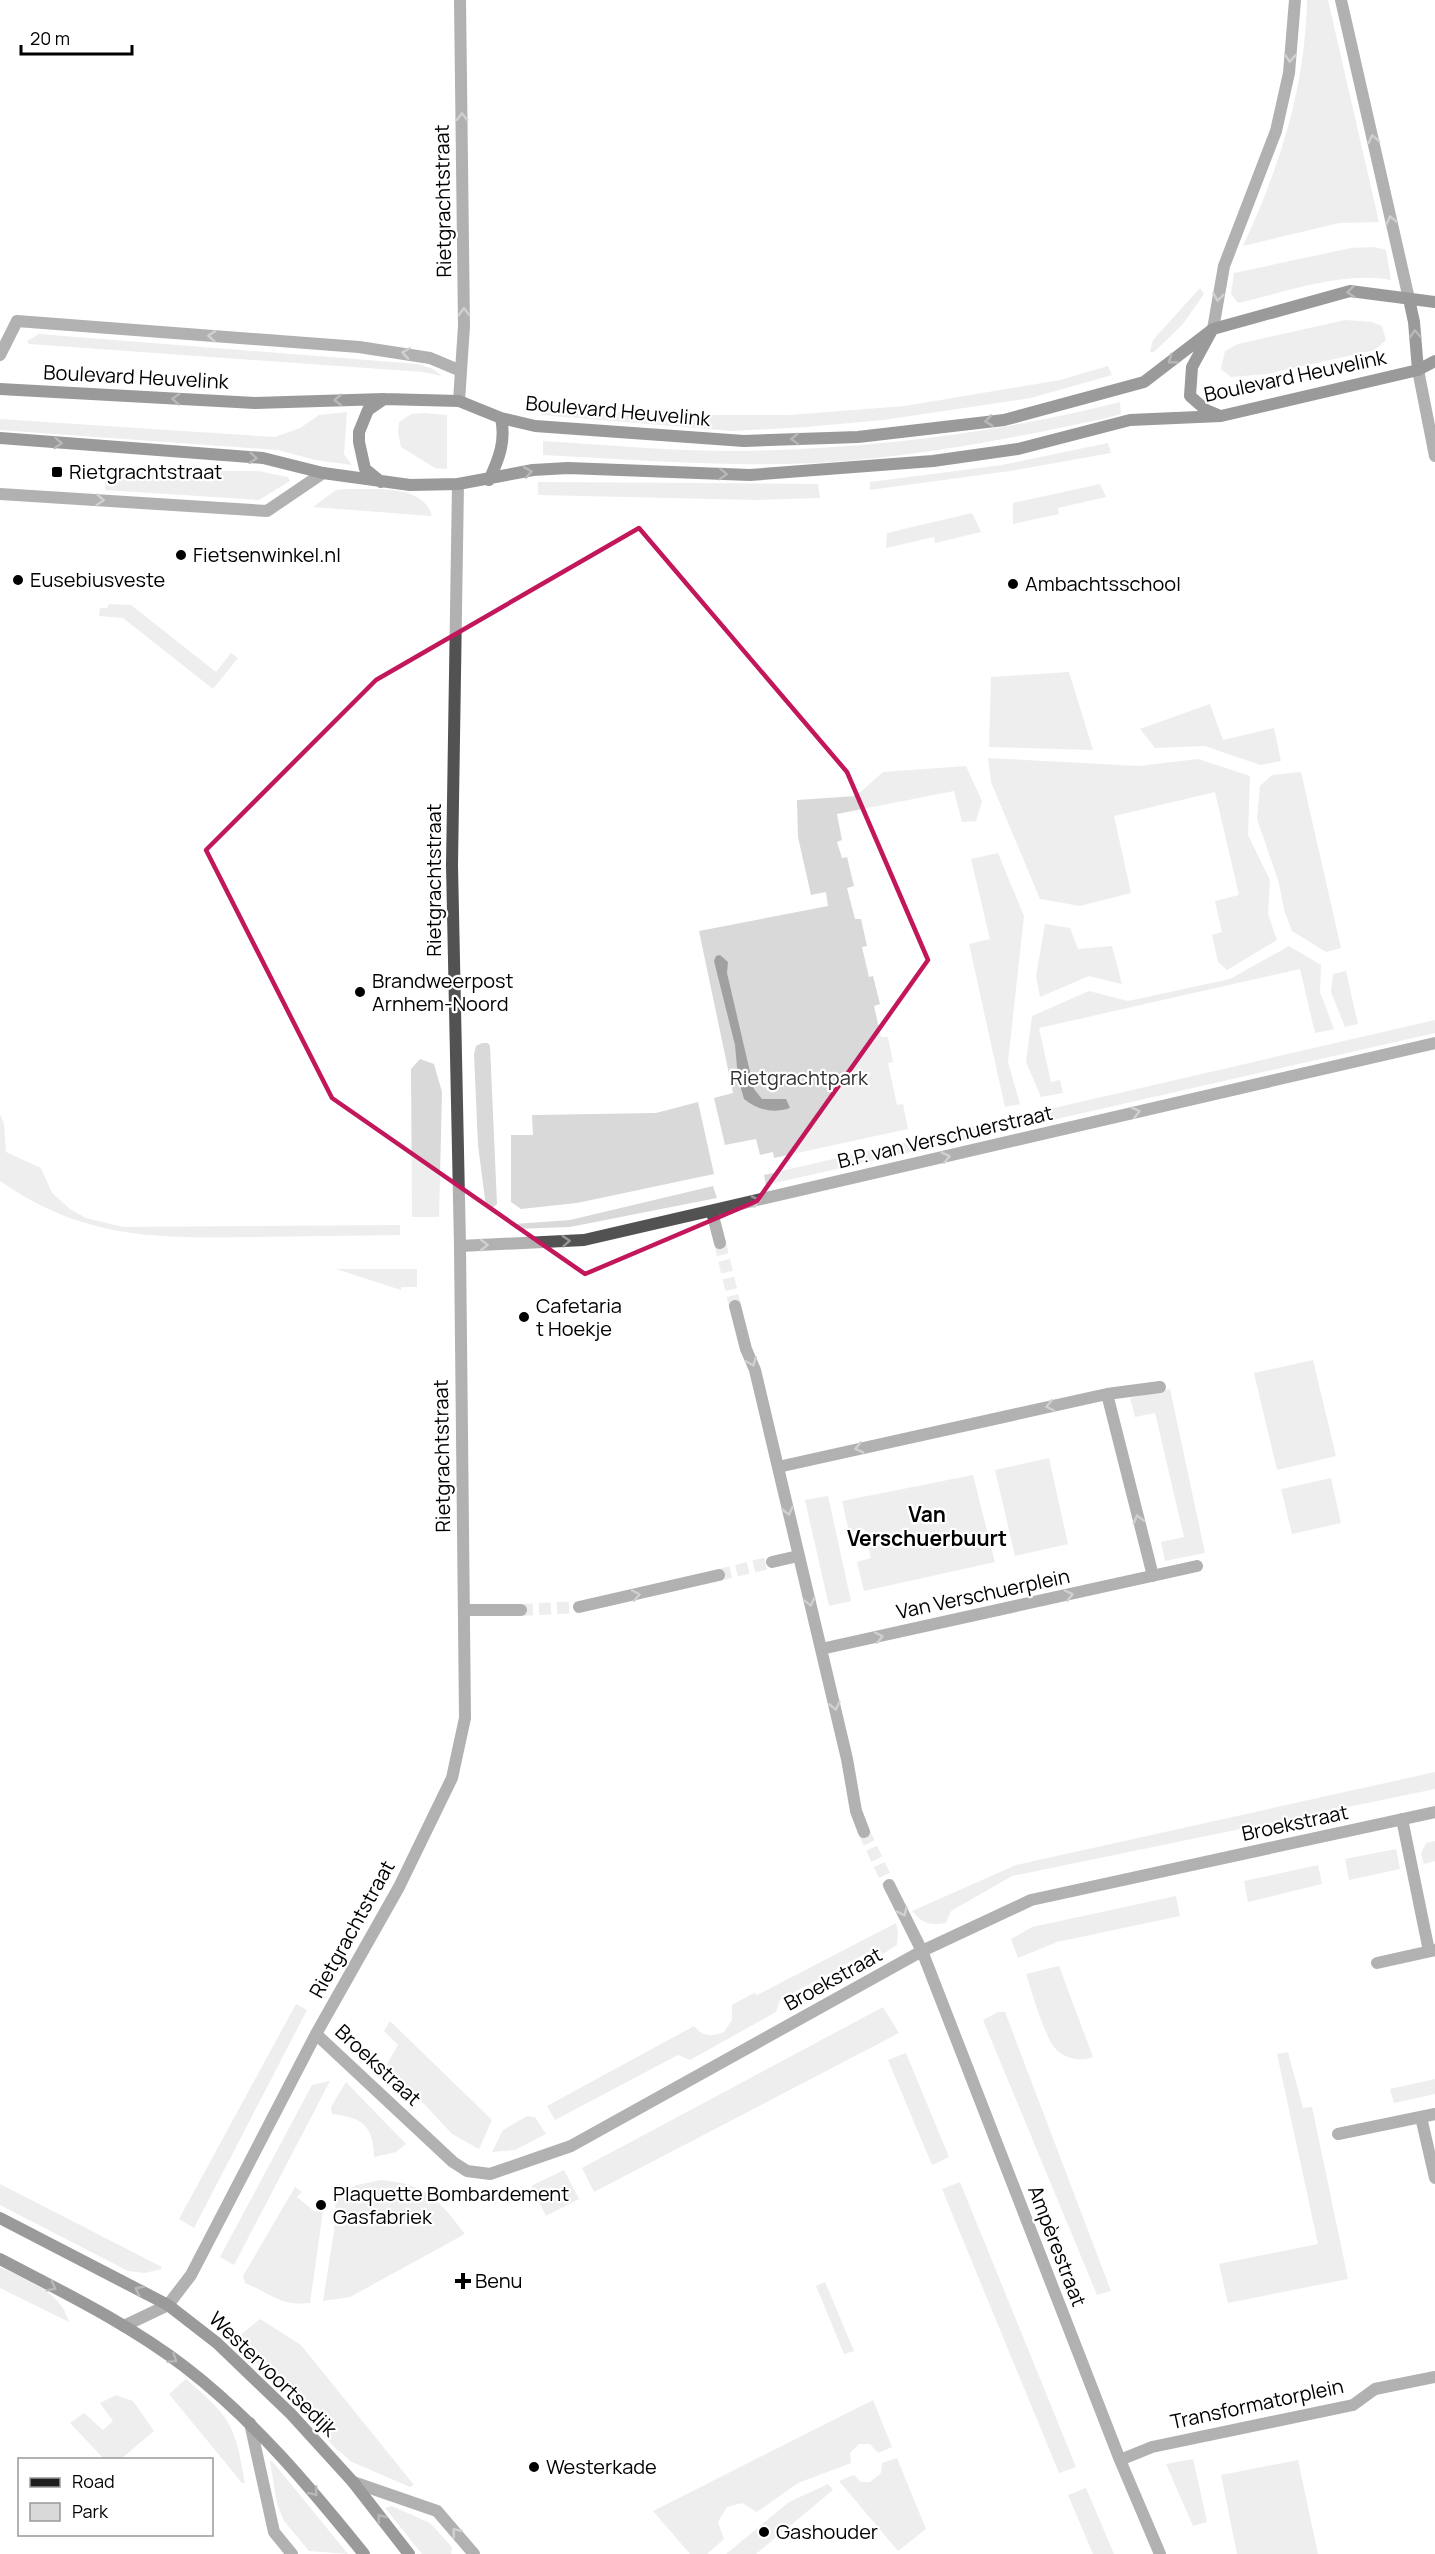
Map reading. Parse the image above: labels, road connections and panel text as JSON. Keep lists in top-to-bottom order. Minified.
{"streets":{"main road":["Boulevard Heuvelink","Westervoortsedijk"],"street":["Rietgrachtstraat","B.P. van Verschuerstraat","Van Verschuerplein","Broekstraat","Ampèrestraat","Transformatorplein"]},"crossings":[["Rietgrachtstraat","Boulevard Heuvelink"],["Rietgrachtstraat","B.P. van Verschuerstraat"],["Rietgrachtstraat","Broekstraat"],["Rietgrachtstraat","Westervoortsedijk"],["Broekstraat","Ampèrestraat"],["Ampèrestraat","Transformatorplein"]],"one_way":["B.P. van Verschuerstraat","Van Verschuerplein"],"districts":["Van Verschuerbuurt"],"parks":["Rietgrachtpark"],"places":{"transit":["Rietgrachtstraat"],"other":["Fietsenwinkel.nl","Eusebiusveste","Ambachtsschool","Brandweerpost Arnhem-Noord","Cafetaria t Hoekje","Plaquette Bombardement Gasfabriek","Westerkade","Gashouder"],"health":["Benu"]},"legend":["Road","Park"],"scale_bar":"20 m"}
